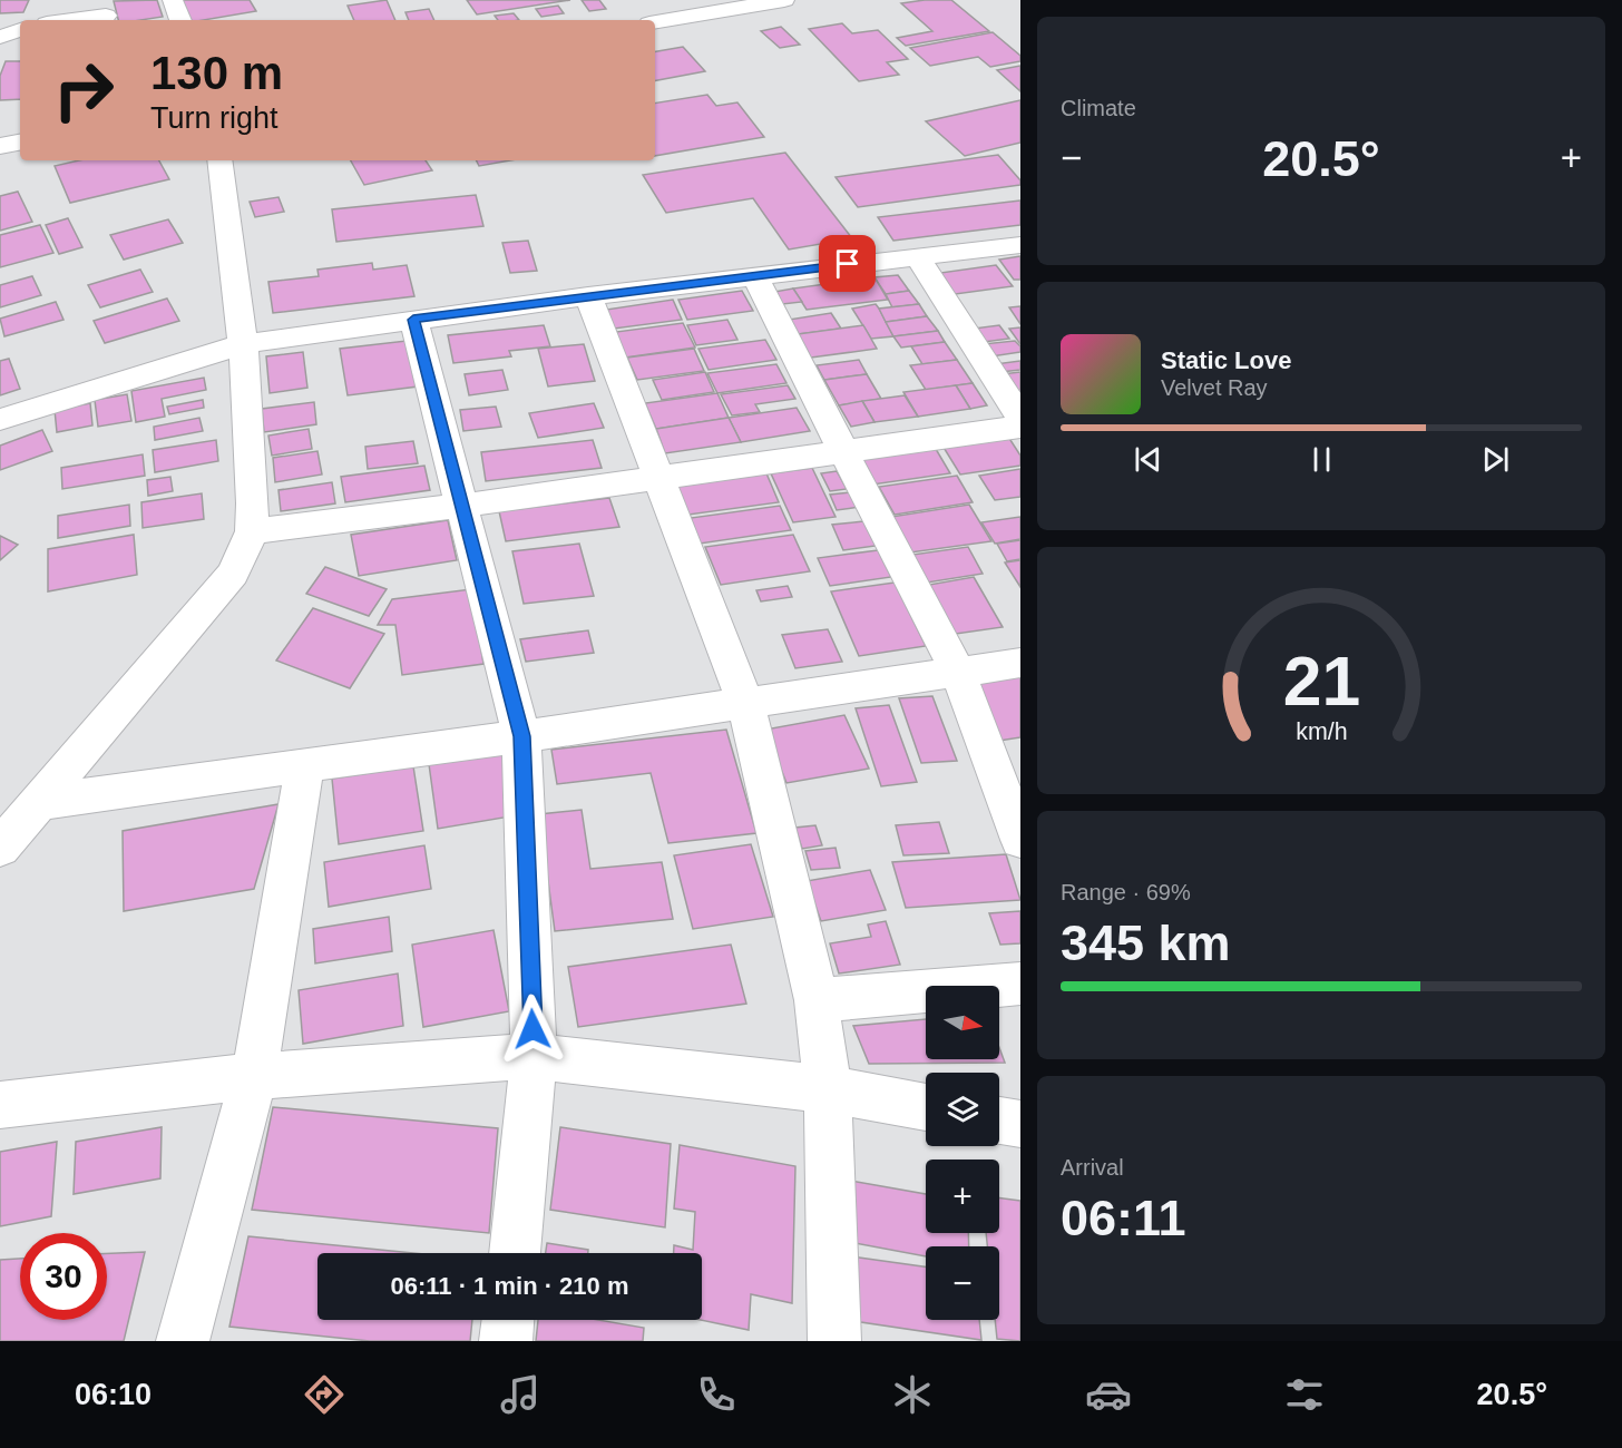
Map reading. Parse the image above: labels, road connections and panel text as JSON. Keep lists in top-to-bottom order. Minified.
{"north":"right","page":{"tile":["Climate",["Range · 69%","345 km"],["Arrival","06:11"]],"turn":["130 m","Turn right"],"heat":["−","20.5°","+"],"song":["Static Love","Velvet Ray"],"map_buttons":["+","−"],"limit":"30","trip":"06:11 · 1 min · 210 m","tabs":["06:10","20.5°"],"gauge":["21","km/h"]}}
